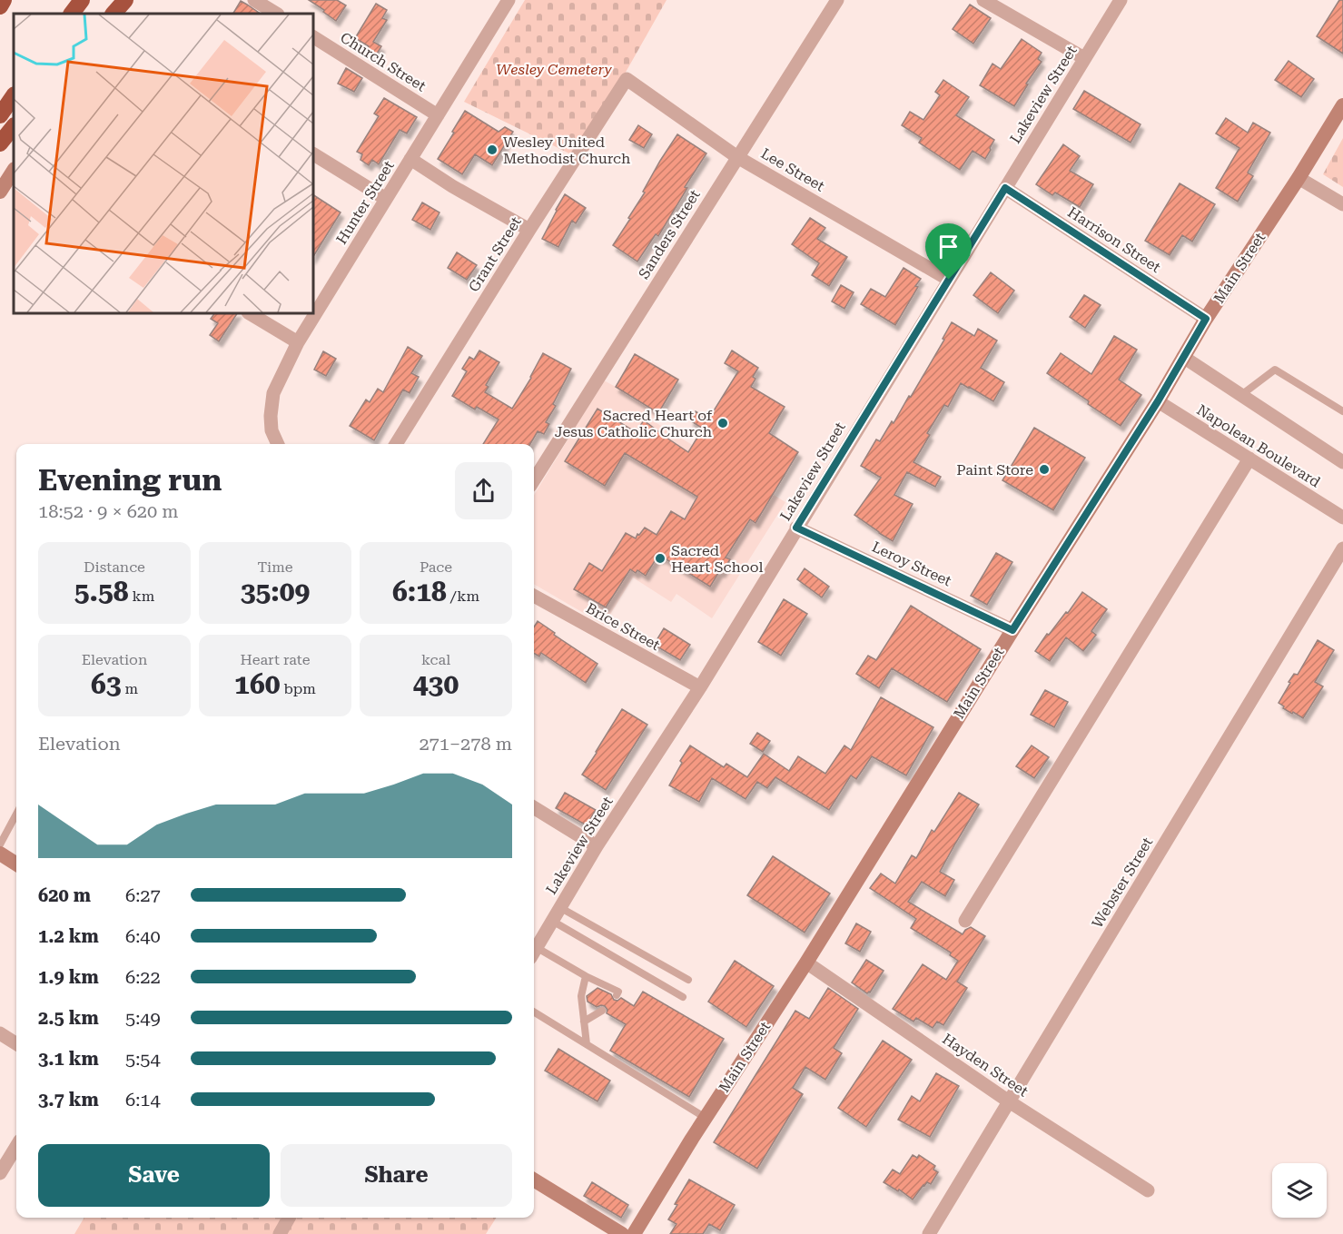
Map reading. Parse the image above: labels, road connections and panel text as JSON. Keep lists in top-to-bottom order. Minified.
{"streets":{"main road":["Main Street"],"street":["Church Street","Lakeview Street","Lee Street","Hunter Street","Sanders Street","Harrison Street","Grant Street","Napolean Boulevard","Leroy Street","Brice Street","Webster Street","Hayden Street"]},"crossings":[["Church Street","Hunter Street"],["Lakeview Street","Lee Street"],["Lakeview Street","Harrison Street"],["Lakeview Street","Leroy Street"],["Lakeview Street","Brice Street"],["Lee Street","Sanders Street"],["Lee Street","Grant Street"],["Harrison Street","Main Street"],["Main Street","Napolean Boulevard"],["Main Street","Leroy Street"],["Main Street","Hayden Street"],["Webster Street","Hayden Street"]],"parks":["Wesley Cemetery"],"places":["Wesley United Methodist Church","Sacred Heart of Jesus Catholic Church","Paint Store","Sacred Heart School"],"page":{"heading":["Evening run","18:52 · 9 × 620 m"],"stats":[["Distance","5.58 km"],["Time","35:09"],["Pace","6:18 /km"],["Elevation","63 m"],["Heart rate","160 bpm"],["kcal","430"]],"chart":["Elevation","271–278 m"],"list":[{"name":"620 m","note":"6:27"},{"name":"1.2 km","note":"6:40"},{"name":"1.9 km","note":"6:22"},{"name":"2.5 km","note":"5:49"},{"name":"3.1 km","note":"5:54"},{"name":"3.7 km","note":"6:14"}],"buttons":["Save","Share"]}}
